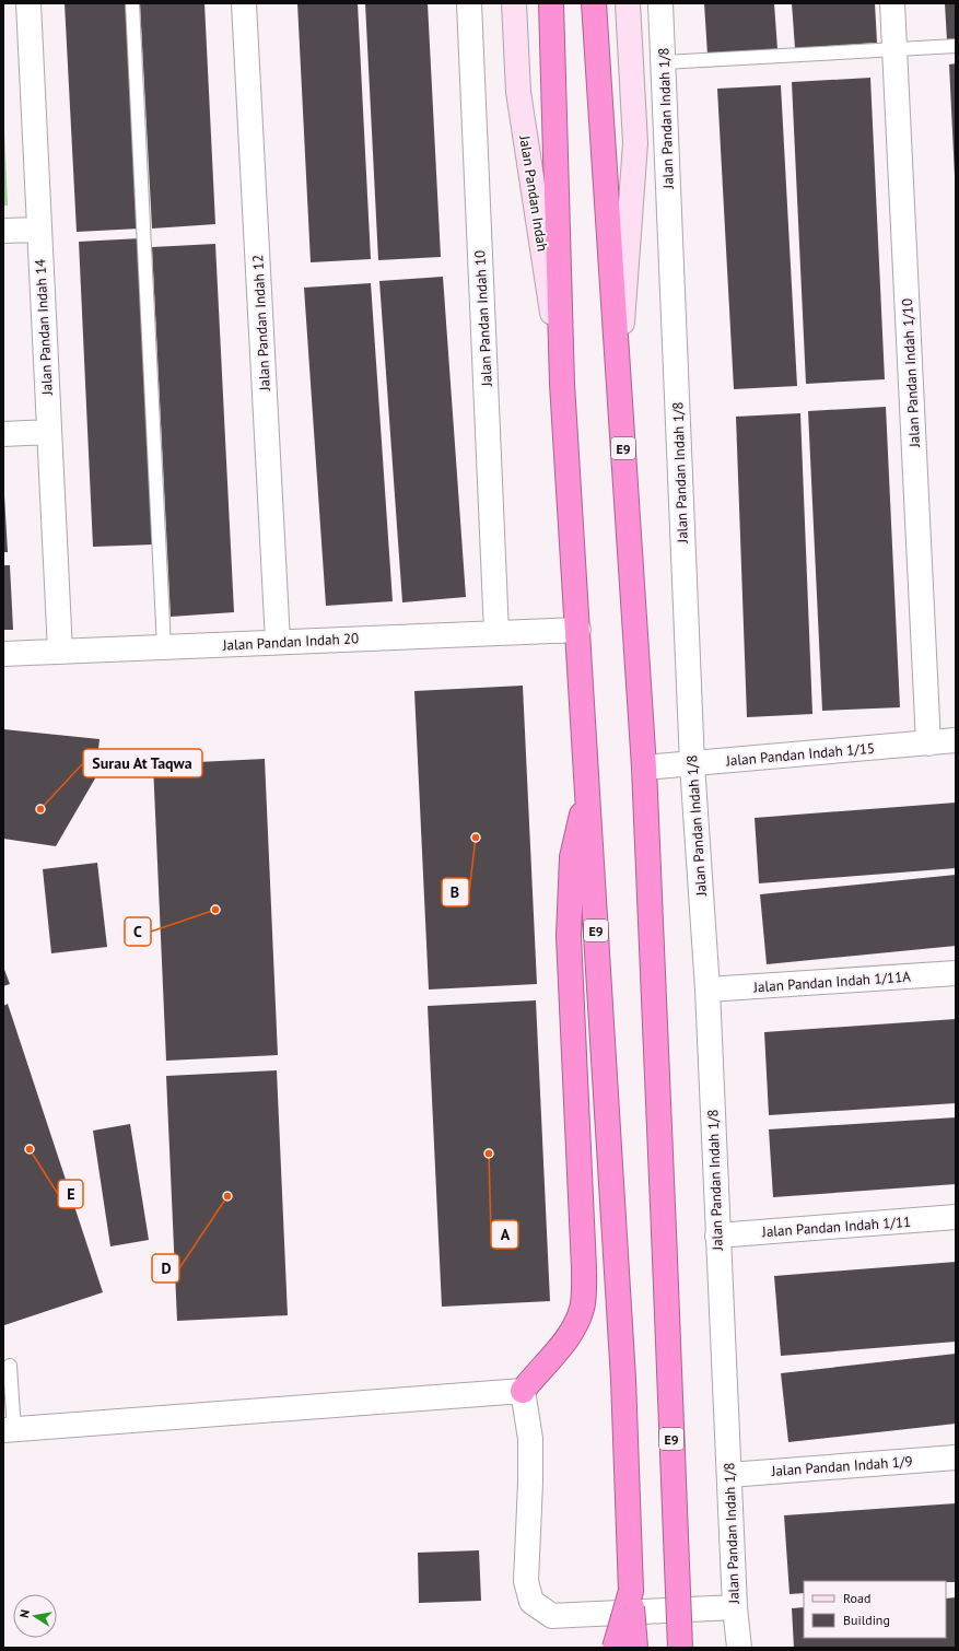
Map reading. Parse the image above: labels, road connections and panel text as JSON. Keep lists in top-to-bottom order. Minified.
{"streets":{"highway":["E9"],"main road":["Jalan Pandan Indah"],"street":["Jalan Pandan Indah 1/8","Jalan Pandan Indah 10","Jalan Pandan Indah 12","Jalan Pandan Indah 14","Jalan Pandan Indah 1/10","Jalan Pandan Indah 20","Jalan Pandan Indah 1/15","Jalan Pandan Indah 1/11A","Jalan Pandan Indah 1/11","Jalan Pandan Indah 1/9"]},"crossings":[["Jalan Pandan Indah 1/8","Jalan Pandan Indah 1/15"],["Jalan Pandan Indah 1/8","Jalan Pandan Indah 1/11A"],["Jalan Pandan Indah 1/8","Jalan Pandan Indah 1/11"],["Jalan Pandan Indah 1/8","Jalan Pandan Indah 1/9"],["Jalan Pandan Indah","E9"],["Jalan Pandan Indah 10","Jalan Pandan Indah 20"],["Jalan Pandan Indah 12","Jalan Pandan Indah 20"],["Jalan Pandan Indah 14","Jalan Pandan Indah 20"],["Jalan Pandan Indah 1/10","Jalan Pandan Indah 1/15"],["E9","Jalan Pandan Indah 20"],["E9","Jalan Pandan Indah 1/15"]],"places":["Surau At Taqwa","B","C","E","A","D"],"legend":["Road","Building"],"north":"left"}
